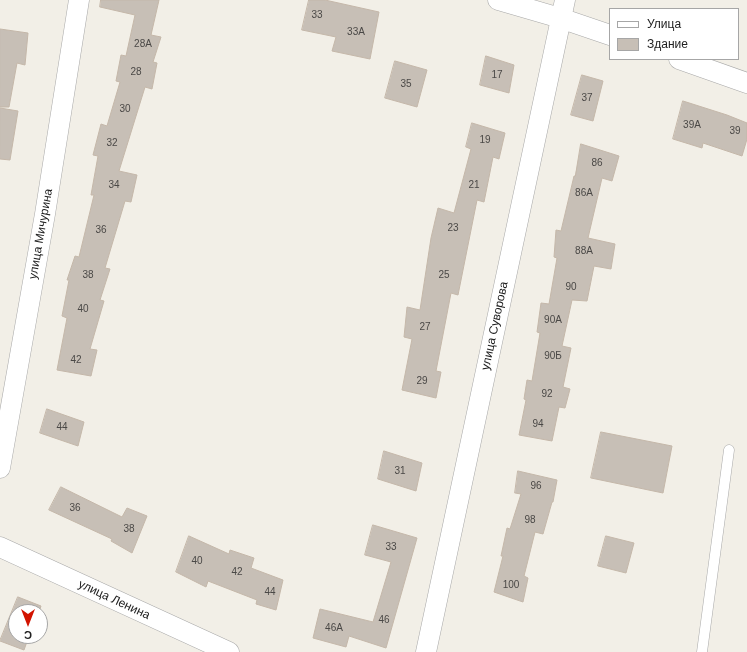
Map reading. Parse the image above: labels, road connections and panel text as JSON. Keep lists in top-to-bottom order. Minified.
{"streets":{"street":["улица Мичурина","улица Суворова","улица Ленина"]},"house_numbers":["33","33А","28А","28","17","35","37","30","39А","39","19","32","86","34","21","86А","23","36","88А","38","25","90","40","90А","27","90Б","42","29","92","94","44","31","96","36","98","38","33","40","42","100","44","46","46А"],"legend":["Улица","Здание"],"north":"bottom"}
